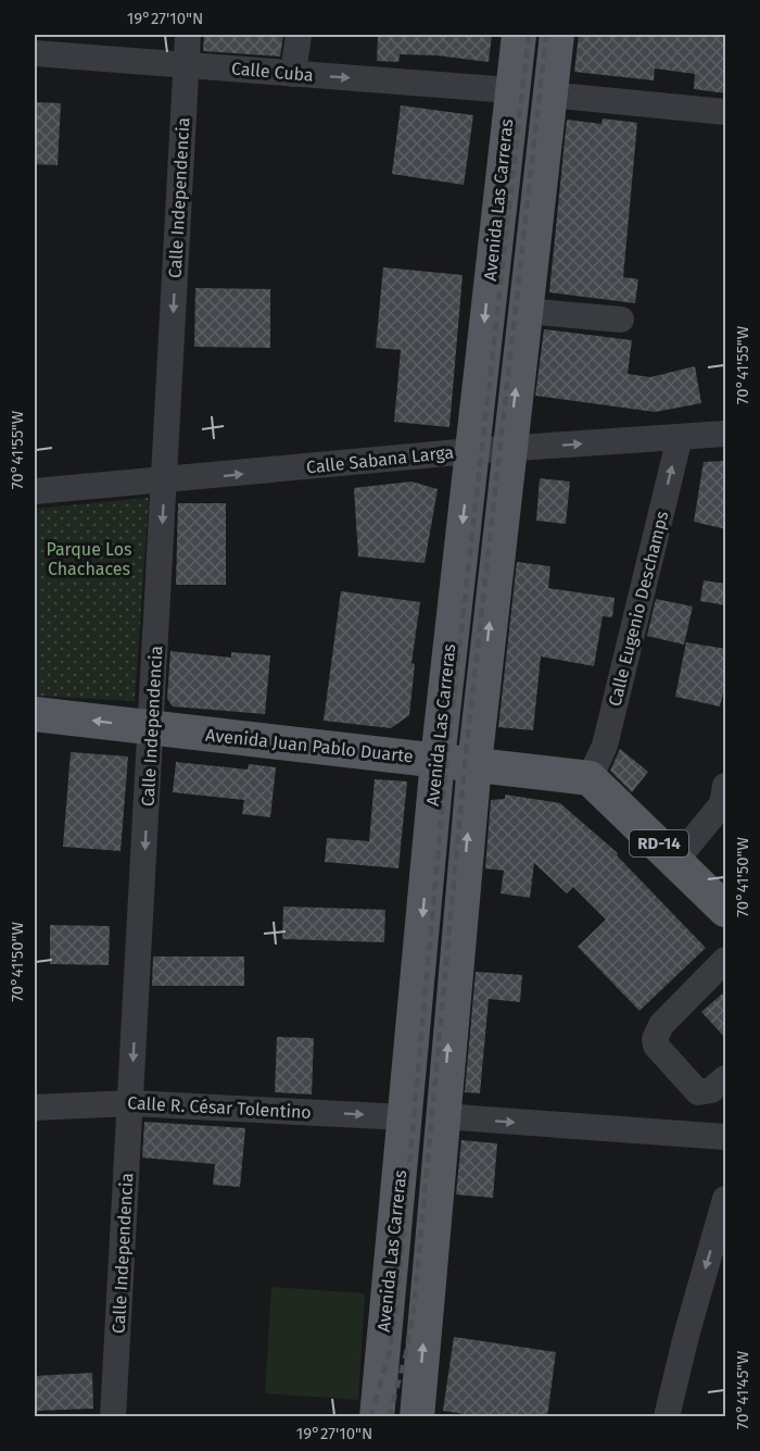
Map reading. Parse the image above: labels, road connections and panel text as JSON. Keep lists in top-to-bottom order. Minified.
{"streets":{"main road":["Avenida Las Carreras","Avenida Juan Pablo Duarte","RD-14"],"street":["Calle Cuba","Calle Independencia","Calle Sabana Larga","Calle Eugenio Deschamps","Calle R. César Tolentino"]},"crossings":[["Calle Cuba","Calle Independencia"],["Calle Cuba","Avenida Las Carreras"],["Calle Independencia","Calle Sabana Larga"],["Calle Independencia","Avenida Juan Pablo Duarte"],["Calle Independencia","Calle R. César Tolentino"],["Avenida Las Carreras","Calle Sabana Larga"],["Avenida Las Carreras","Avenida Juan Pablo Duarte"],["Avenida Las Carreras","Calle R. César Tolentino"],["Calle Sabana Larga","Calle Eugenio Deschamps"],["Calle Eugenio Deschamps","Avenida Juan Pablo Duarte"],["Calle Eugenio Deschamps","RD-14"],["Avenida Juan Pablo Duarte","RD-14"]],"one_way":["Calle Cuba","Calle Independencia","Calle Sabana Larga","Calle Eugenio Deschamps","Calle R. César Tolentino"],"parks":["Parque Los Chachaces"],"coordinates":["19°27'10\"N","70°41'55\"W","70°41'50\"W","70°41'45\"W"]}
